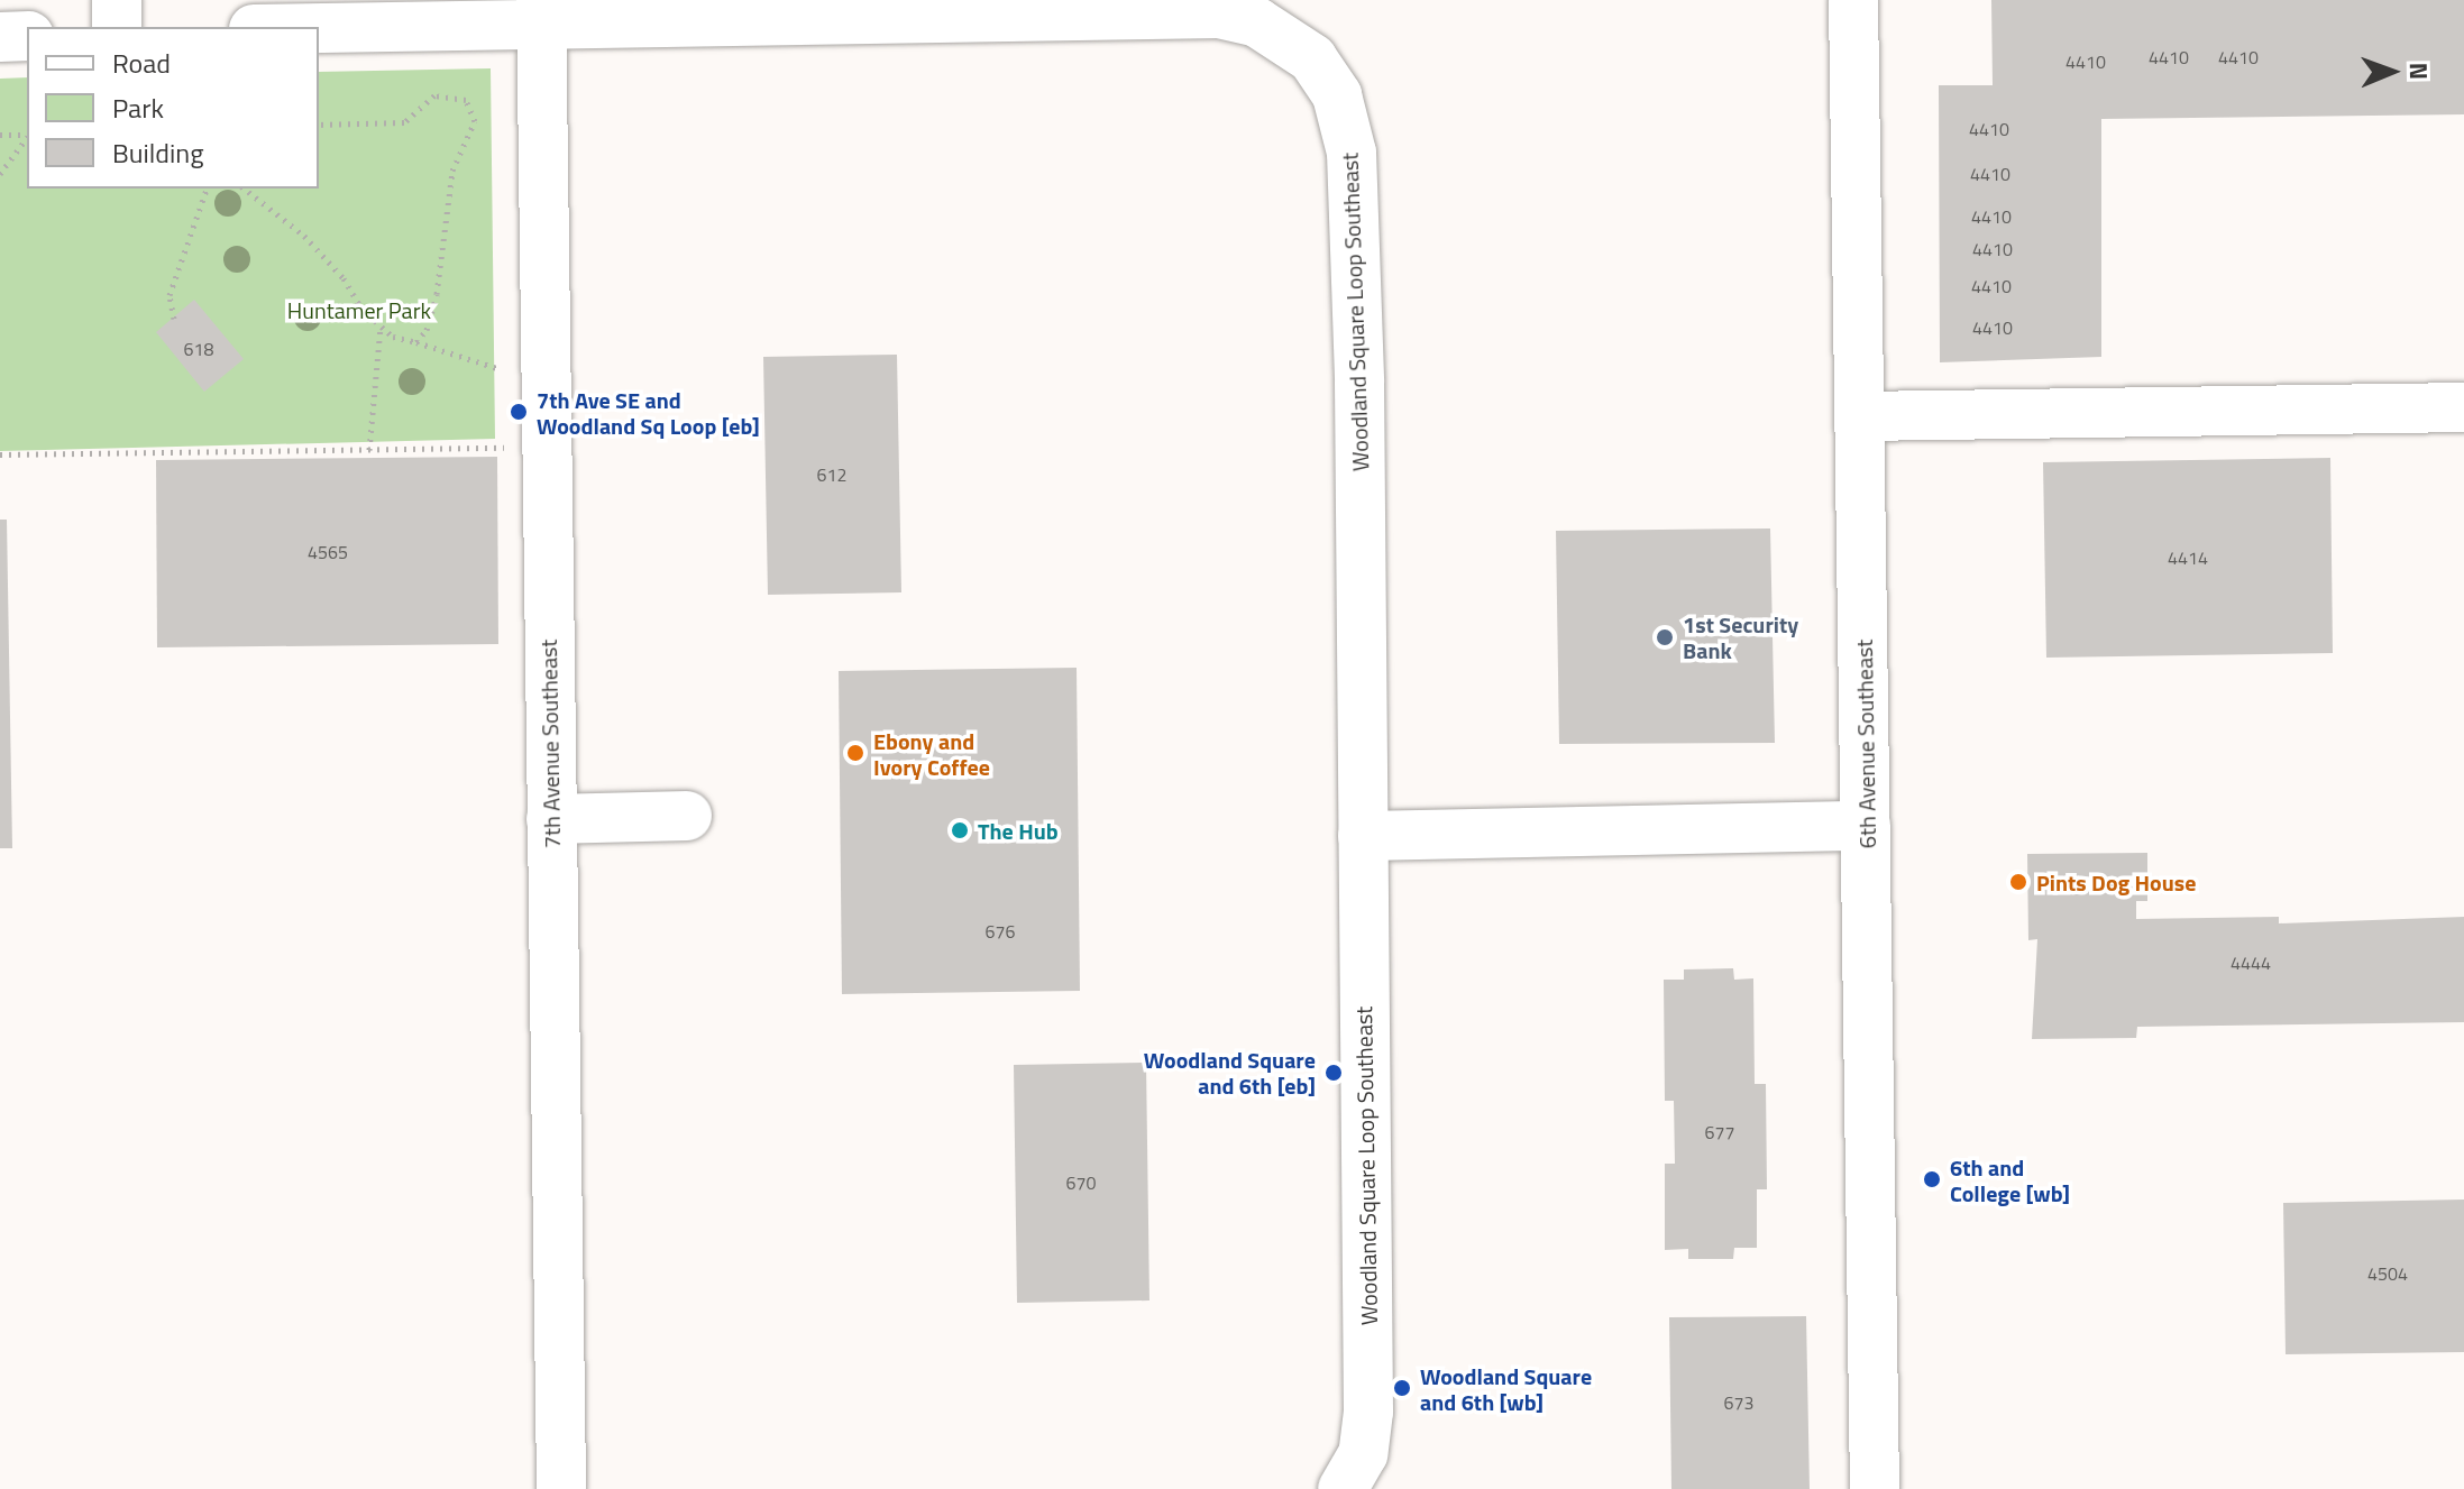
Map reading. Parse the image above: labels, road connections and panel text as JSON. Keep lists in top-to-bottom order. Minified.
{"streets":{"street":["Woodland Square Loop Southeast","7th Avenue Southeast","6th Avenue Southeast"]},"crossings":[["Woodland Square Loop Southeast","7th Avenue Southeast"]],"parks":["Huntamer Park"],"places":["7th Ave SE and Woodland Sq Loop [eb]","1st Security Bank","Ebony and Ivory Coffee","The Hub","Pints Dog House","Woodland Square and 6th [eb]","6th and College [wb]","Woodland Square and 6th [wb]"],"house_numbers":["4410","4410","4410","4410","4410","4410","4410","4410","4410","618","612","4565","4414","676","4444","677","670","4504","673"],"legend":["Road","Park","Building"],"north":"right"}
